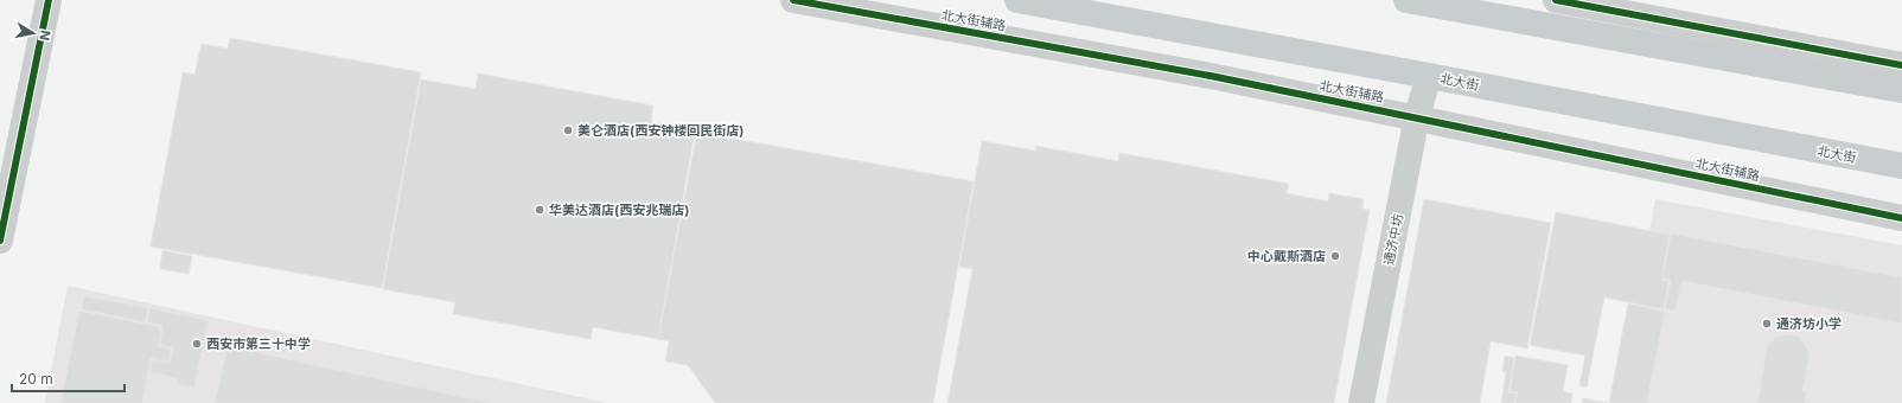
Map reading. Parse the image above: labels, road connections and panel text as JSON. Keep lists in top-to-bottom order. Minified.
{"streets":{"main road":["北大街"],"street":["北大街辅路","通济中坊"]},"crossings":[["北大街辅路","通济中坊"],["北大街","通济中坊"]],"places":["美仑酒店(西安钟楼回民街店)","华美达酒店(西安兆瑞店)","中心戴斯酒店","通济坊小学","西安市第三十中学"],"scale_bar":"20 m","north":"right"}
